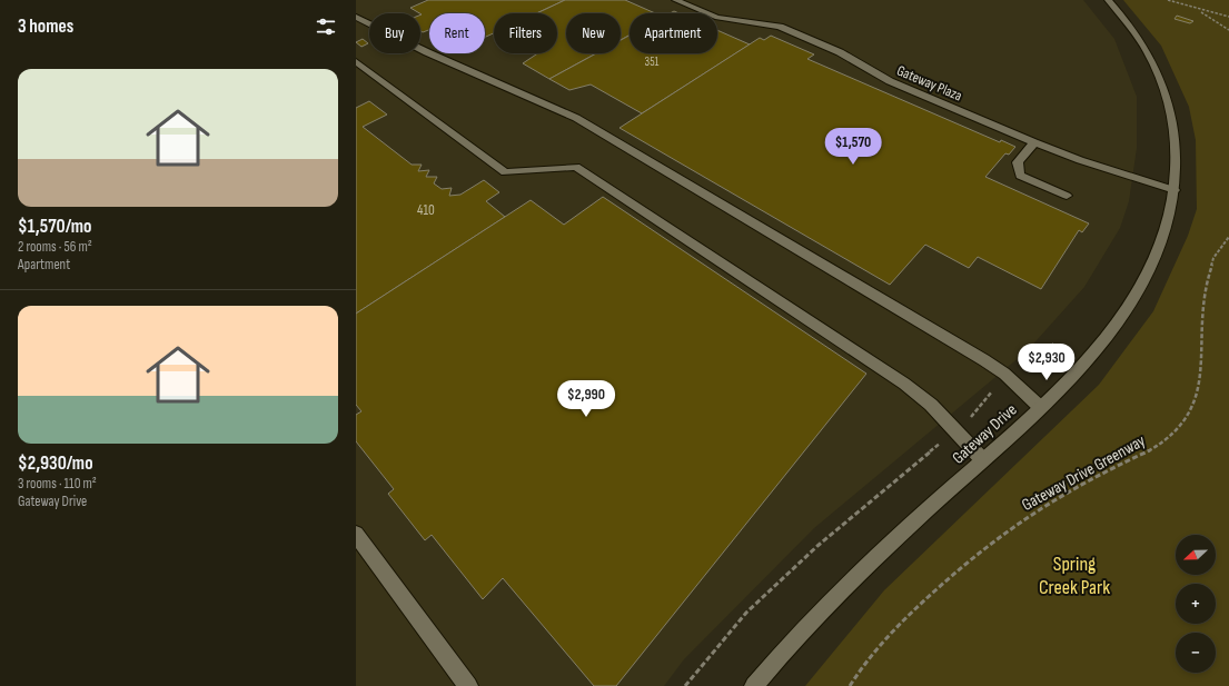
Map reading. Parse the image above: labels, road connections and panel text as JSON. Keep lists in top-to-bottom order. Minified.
{"streets":{"street":["Gateway Plaza","Gateway Drive"],"path":["Gateway Drive Greenway"]},"crossings":[["Gateway Plaza","Gateway Drive"]],"parks":["Spring Creek Park"],"house_numbers":["351","410"],"north":"left","page":{"heading":"3 homes","chip":["Buy","Rent","Filters","New","Apartment"],"list":[{"name":"$1,570/mo","note":"2 rooms · 56 m² · Apartment"},{"name":"$2,930/mo","note":"3 rooms · 110 m² · Gateway Drive"}],"price":["$1,570","$2,930","$2,990"],"map_buttons":["+","−"]}}
